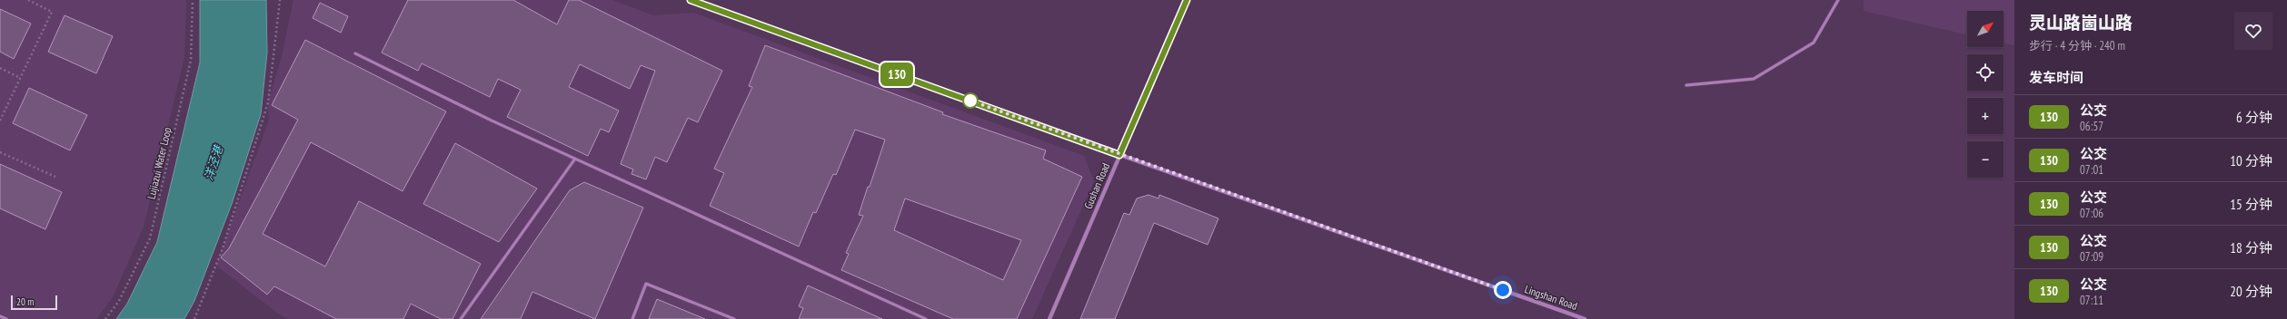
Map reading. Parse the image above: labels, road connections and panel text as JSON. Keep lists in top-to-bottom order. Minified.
{"streets":{"street":["Gushan Road","Lingshan Road"],"path":["Lujiazui Water Loop"]},"crossings":[["Gushan Road","Lingshan Road"]],"water":["洋泾港"],"lines":["bus line 130"],"scale_bar":"20 m","north":"top right","page":{"on_map":"130","heading":[["灵山路崮山路","步行 · 4 分钟 · 240 m"],"发车时间"],"map_buttons":["+","−"],"list":[{"mark":"130","name":"公交","note":"06:57","value":"6 分钟"},{"mark":"130","name":"公交","note":"07:01","value":"10 分钟"},{"mark":"130","name":"公交","note":"07:06","value":"15 分钟"},{"mark":"130","name":"公交","note":"07:09","value":"18 分钟"},{"mark":"130","name":"公交","note":"07:11","value":"20 分钟"}],"scale":"20 m"}}
